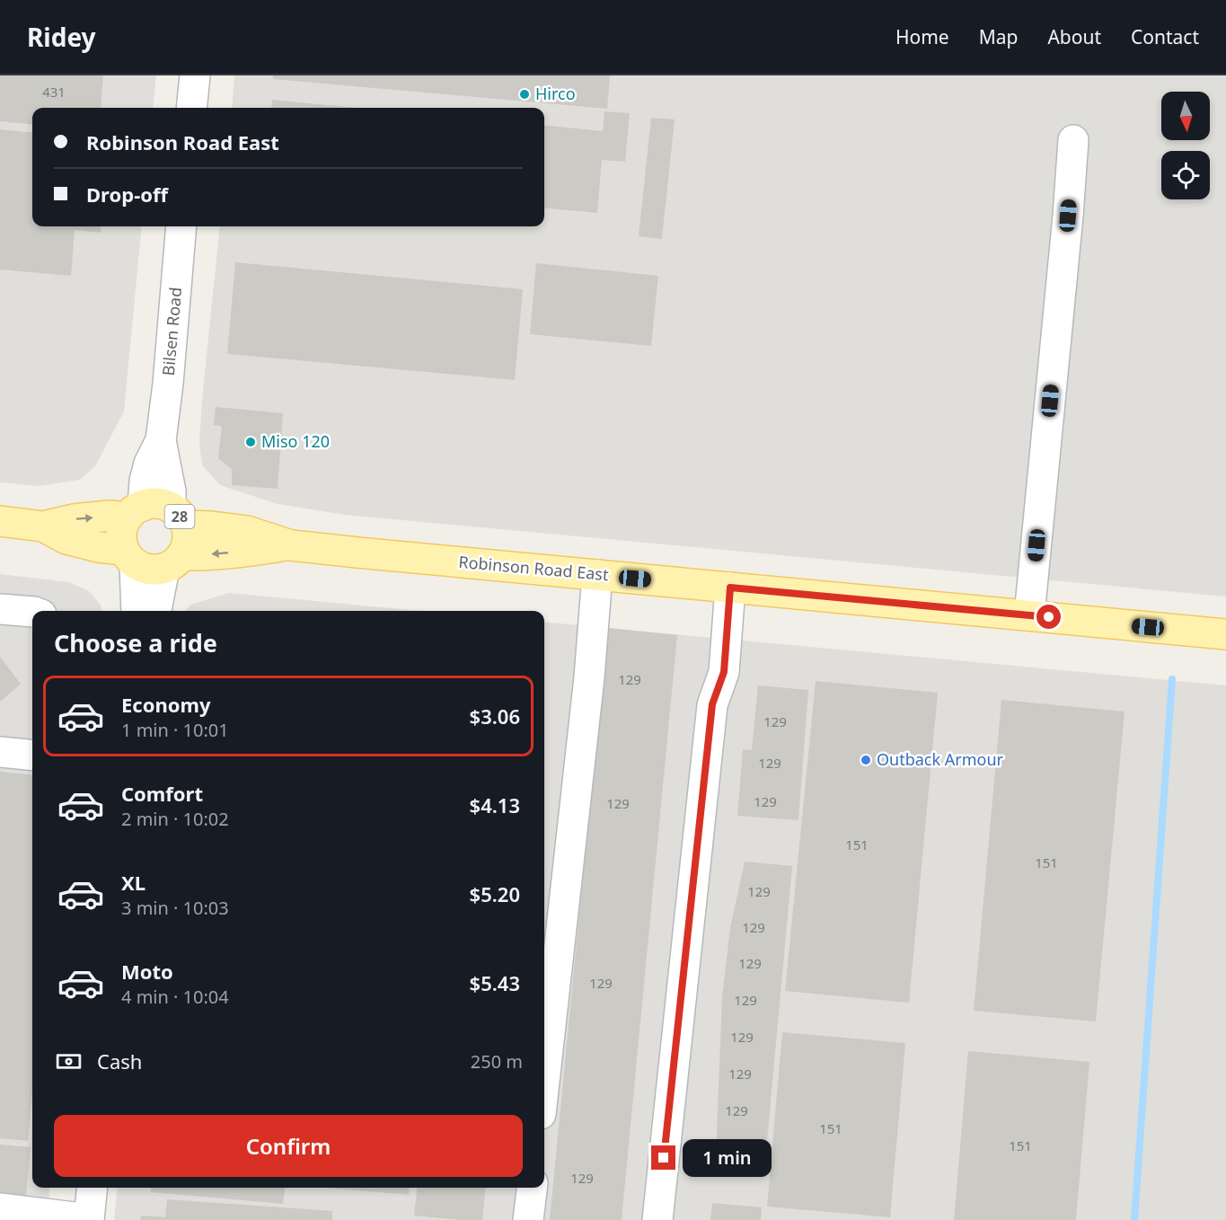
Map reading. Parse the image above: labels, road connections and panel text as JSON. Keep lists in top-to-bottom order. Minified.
{"streets":{"main road":["28","Robinson Road East"],"street":["Bilsen Road"]},"crossings":[["Bilsen Road","28"],["Bilsen Road","Robinson Road East"],["28","Robinson Road East"]],"places":["Hirco","Miso 120","Outback Armour"],"house_numbers":["431","129","129","129","129","129","151","151","129","129","129","129","129","129","129","129","151","151","129"],"north":"bottom","page":{"header":"Ridey","nav":["Home","Map","About","Contact"],"banner":["Robinson Road East","Drop-off"],"heading":"Choose a ride","list":[{"name":"Economy","note":"1 min · 10:01","value":"$3.06"},{"name":"Comfort","note":"2 min · 10:02","value":"$4.13"},{"name":"XL","note":"3 min · 10:03","value":"$5.20"},{"name":"Moto","note":"4 min · 10:04","value":"$5.43"}],"pay":["Cash","250 m"],"buttons":"Confirm","bubble":"1 min"}}
